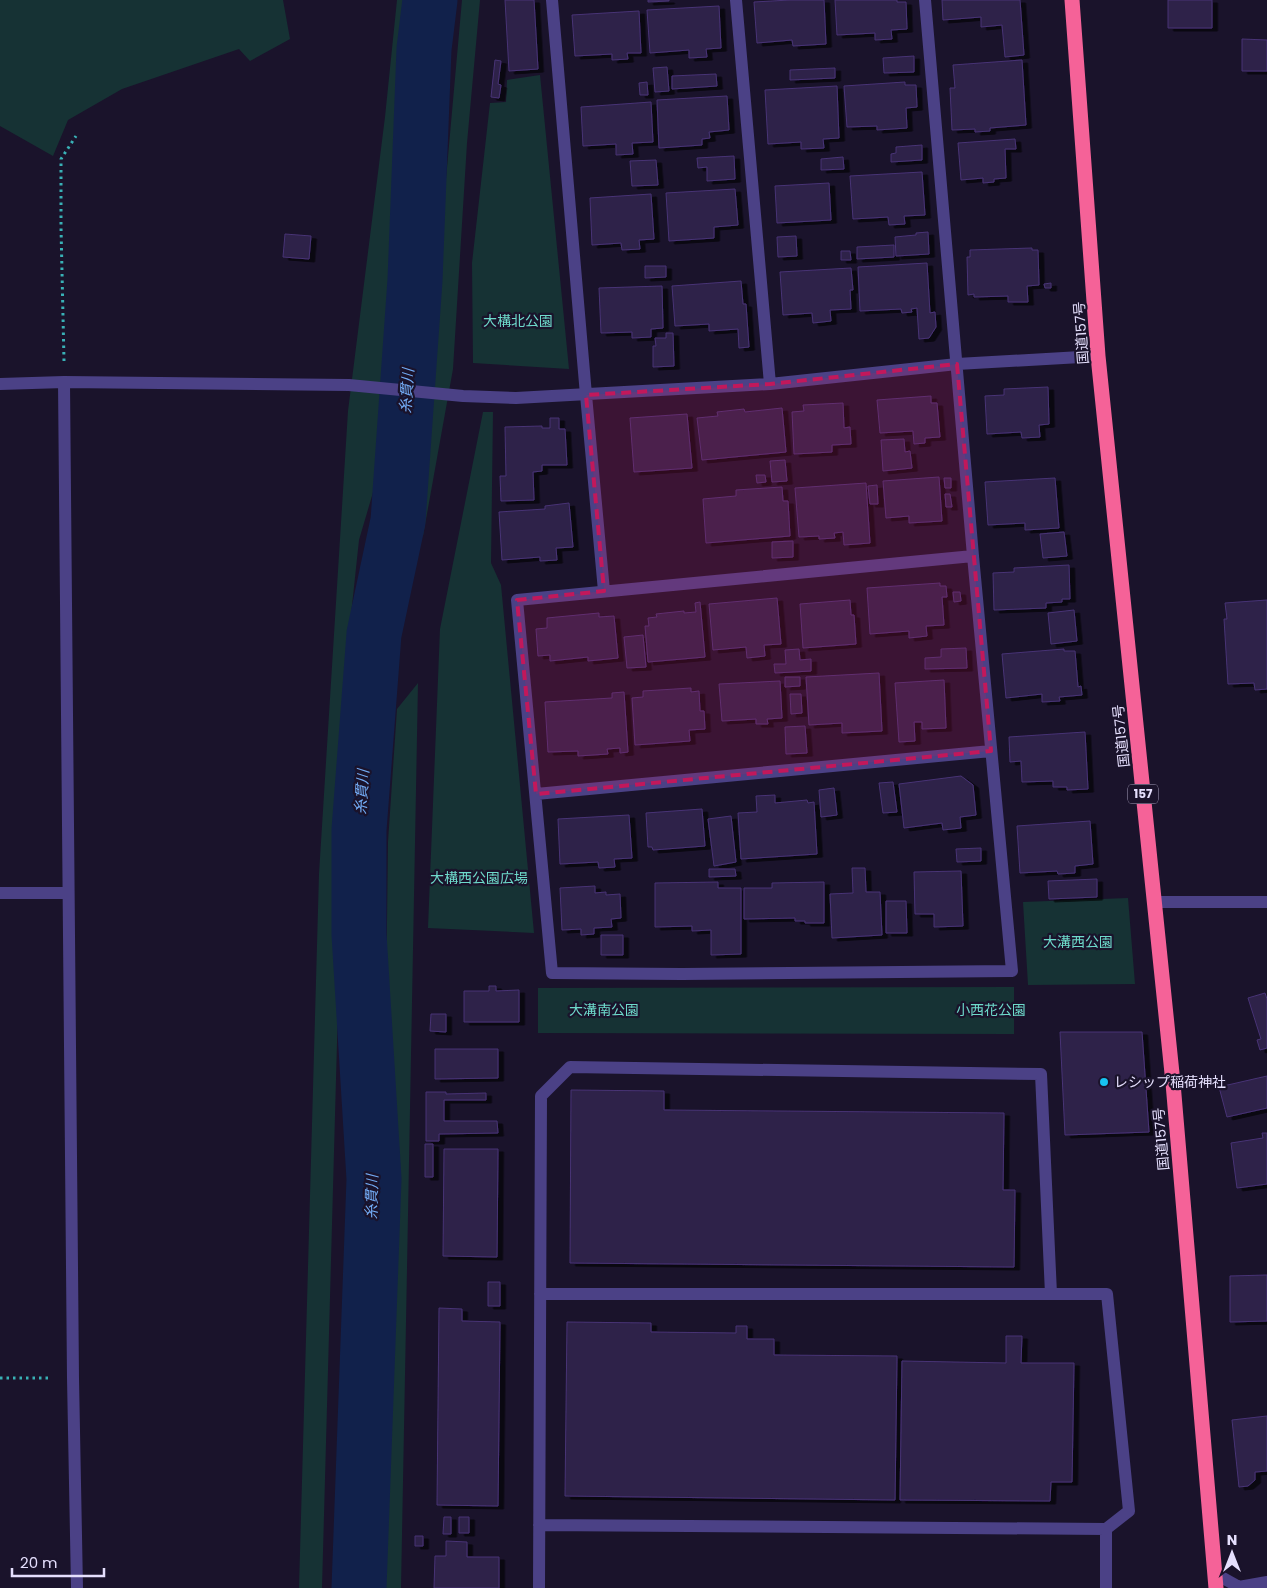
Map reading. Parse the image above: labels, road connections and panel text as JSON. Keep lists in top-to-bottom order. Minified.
{"streets":{"highway":["国道157号","157"]},"water":["糸貫川"],"parks":["大構北公園","大構西公園広場","大溝西公園","大溝南公園","小西花公園"],"places":["レシップ稲荷神社"],"scale_bar":"20 m","north":"top"}
